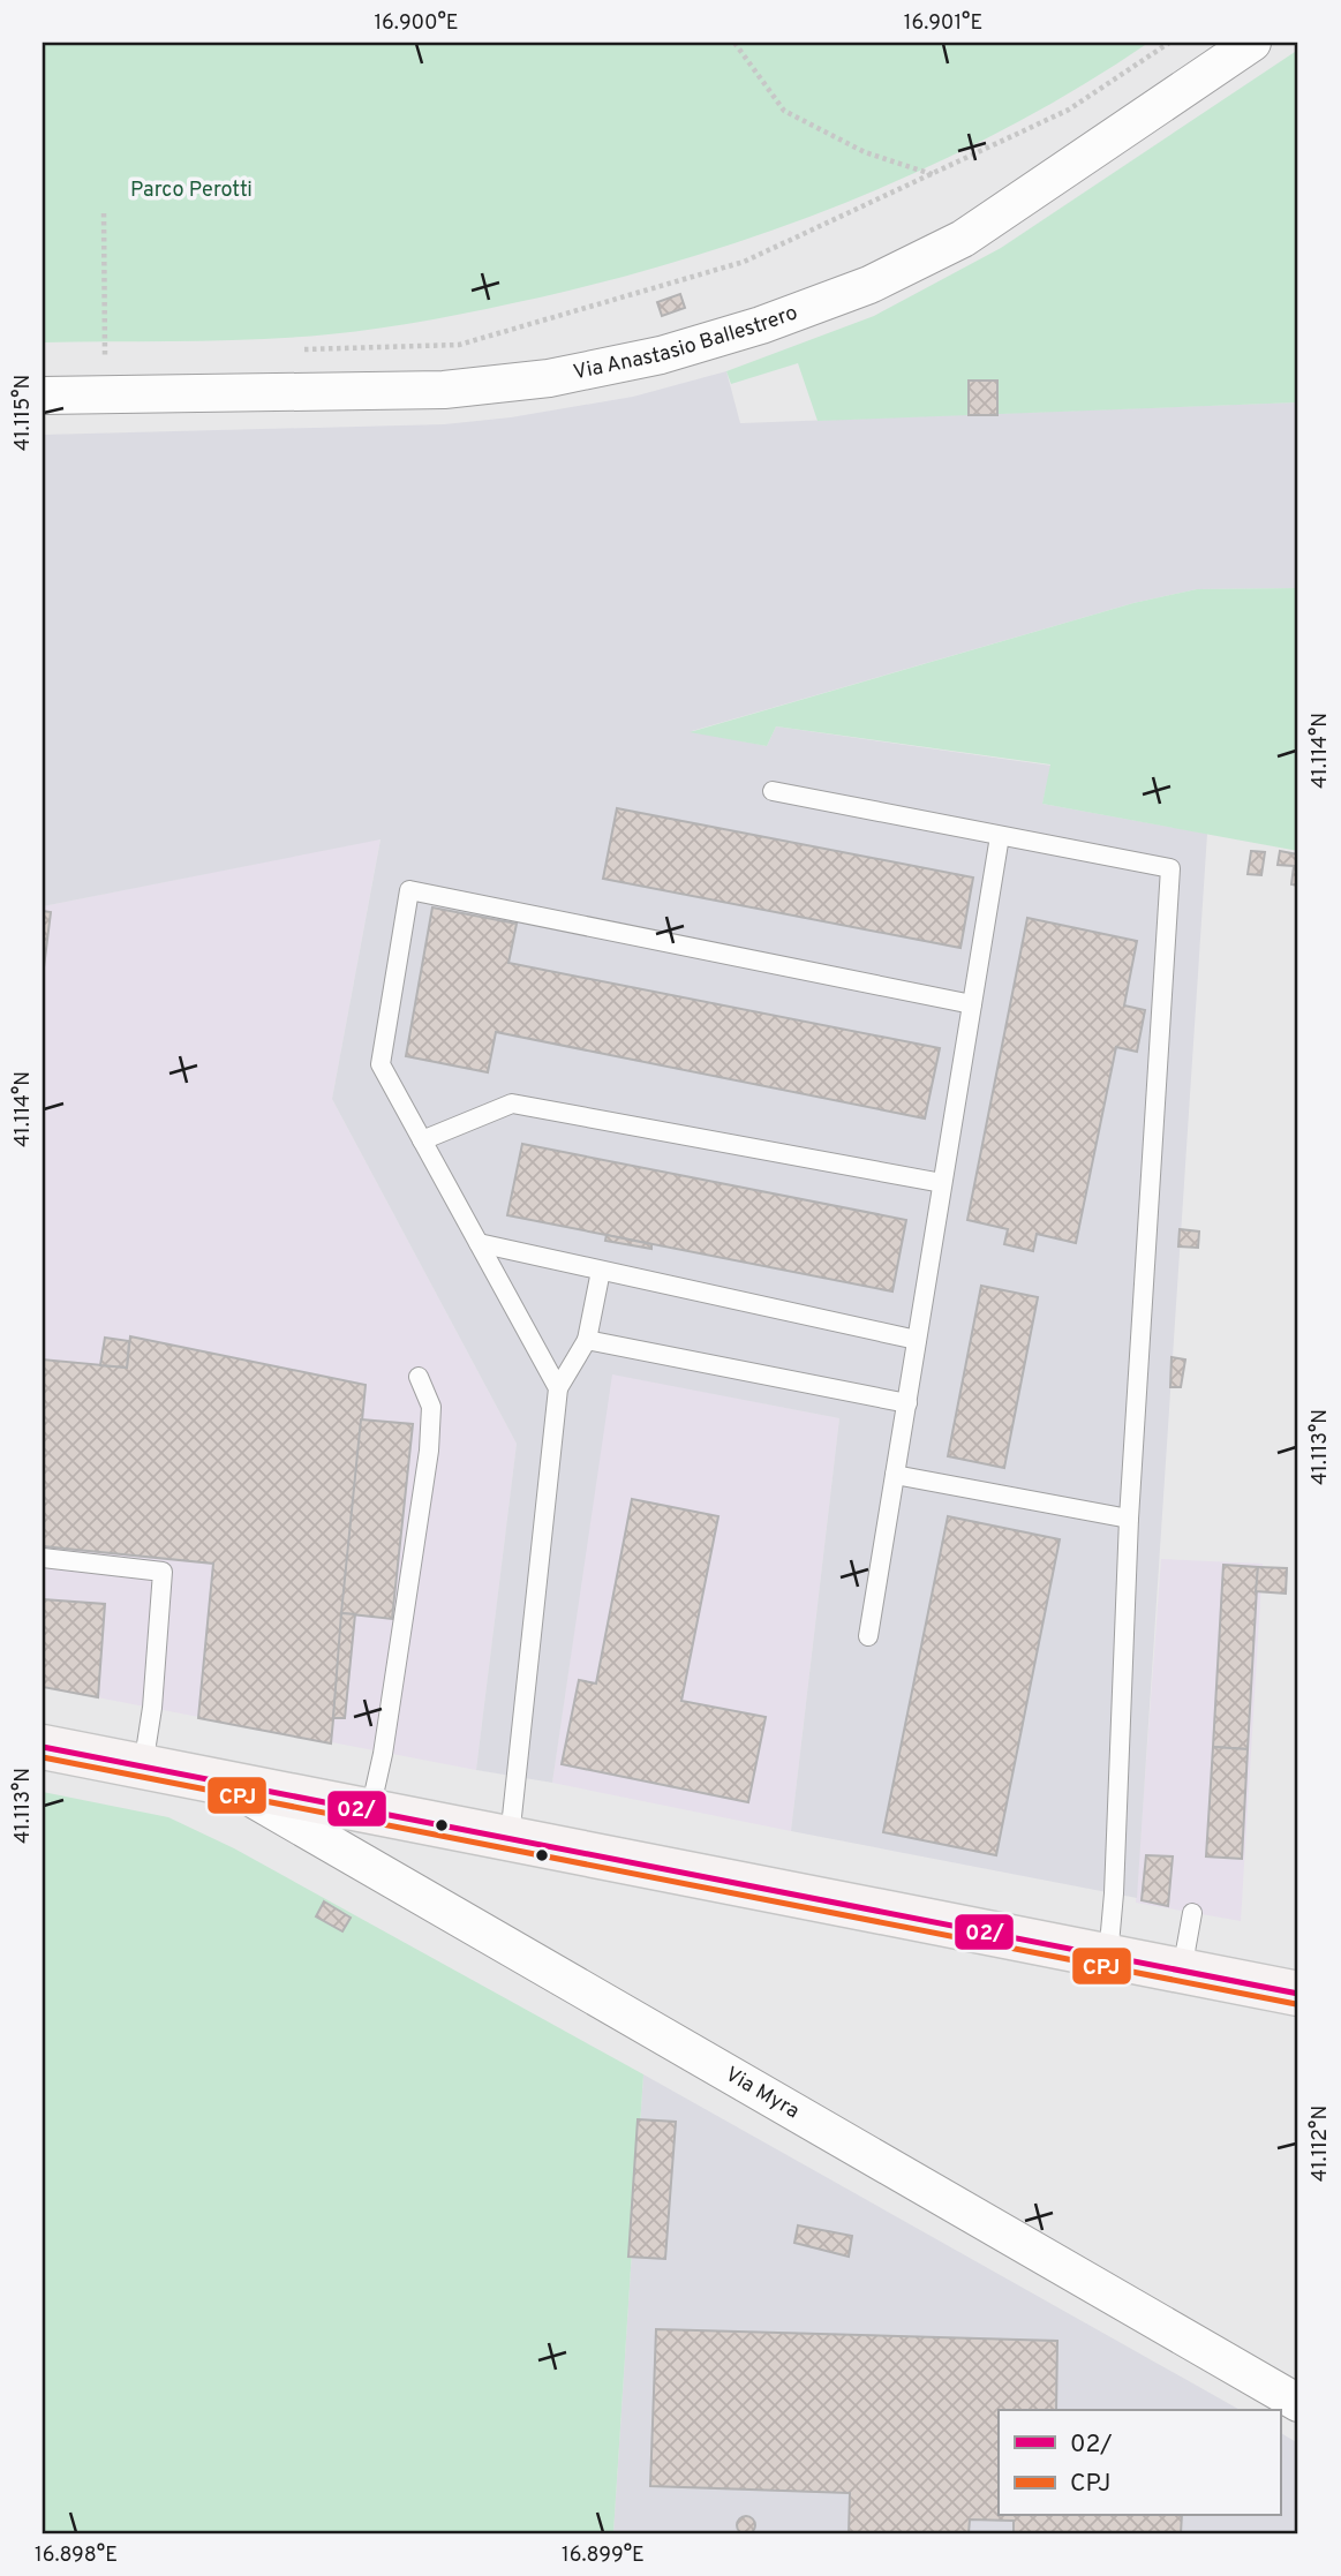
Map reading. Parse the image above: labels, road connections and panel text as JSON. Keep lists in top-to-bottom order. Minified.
{"streets":{"street":["Via Anastasio Ballestrero","Via Myra"]},"parks":["Parco Perotti"],"lines":["transit line 02/","transit line CPJ"],"legend":["02/","CPJ"],"coordinates":["16.900°E","16.901°E","41.115°N","41.114°N","41.113°N","41.112°N","16.898°E","16.899°E"]}
